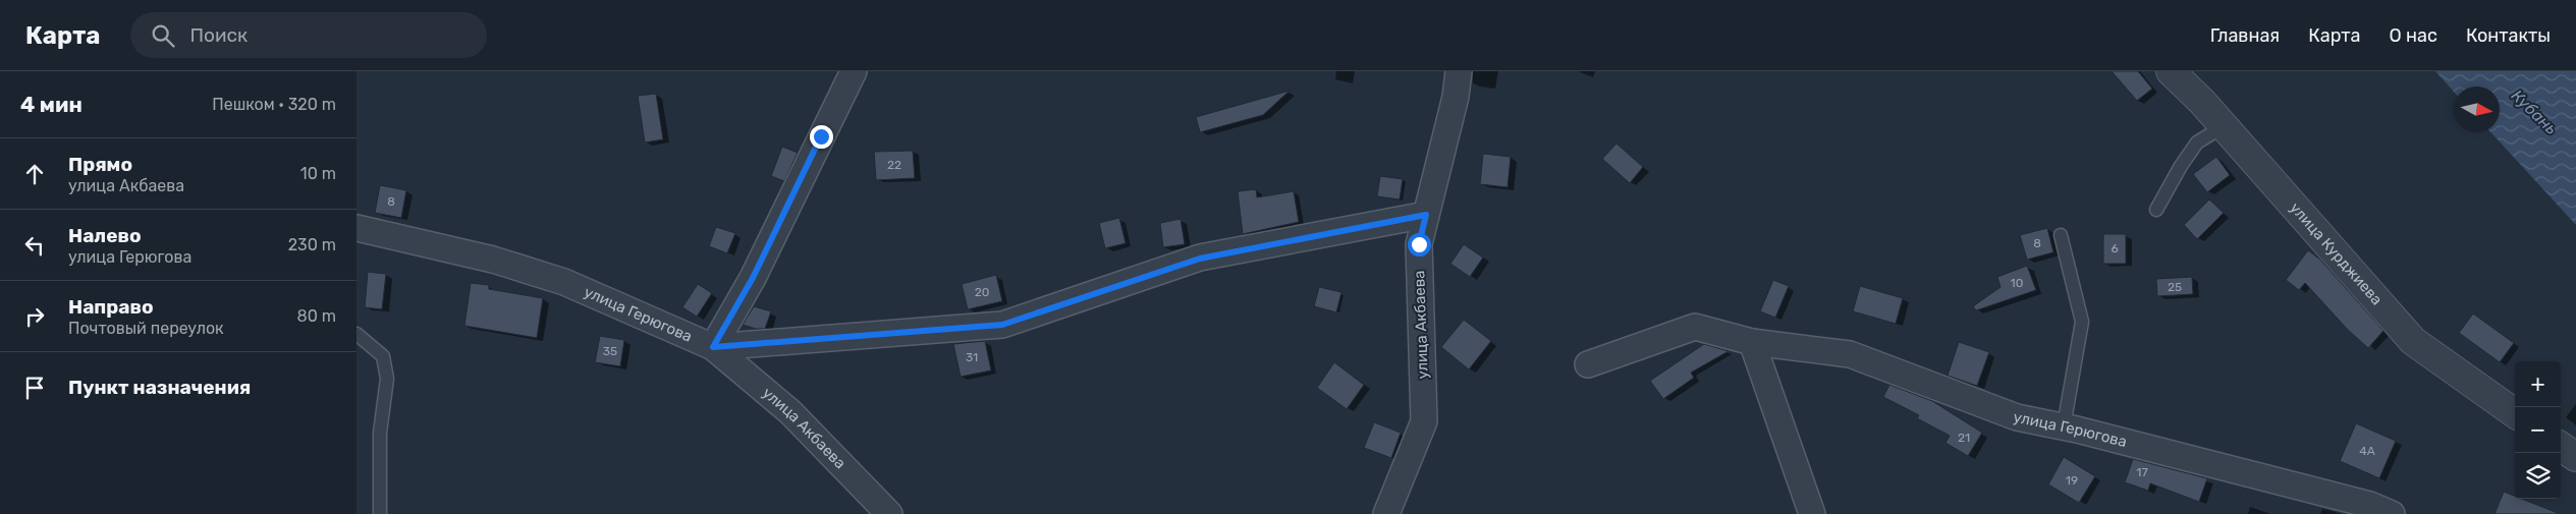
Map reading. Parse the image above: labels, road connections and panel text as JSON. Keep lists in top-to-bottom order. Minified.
{"streets":{"street":["улица Курджиева","улица Герюгова","улица Акбаева"]},"crossings":[["улица Герюгова","улица Акбаева"]],"water":["Кубань"],"house_numbers":["22","8","8","6","10","25","20","35","31","21","4А","17","19"],"north":"right","page":{"header":"Карта","search":"Поиск","nav":["Главная","Карта","О нас","Контакты"],"heading":["4 мин","Пешком · 320 m"],"list":[["Прямо","улица Акбаева","10 m"],["Налево","улица Герюгова","230 m"],["Направо","Почтовый переулок","80 m"],"Пункт назначения"],"map_buttons":["+","−"]}}
